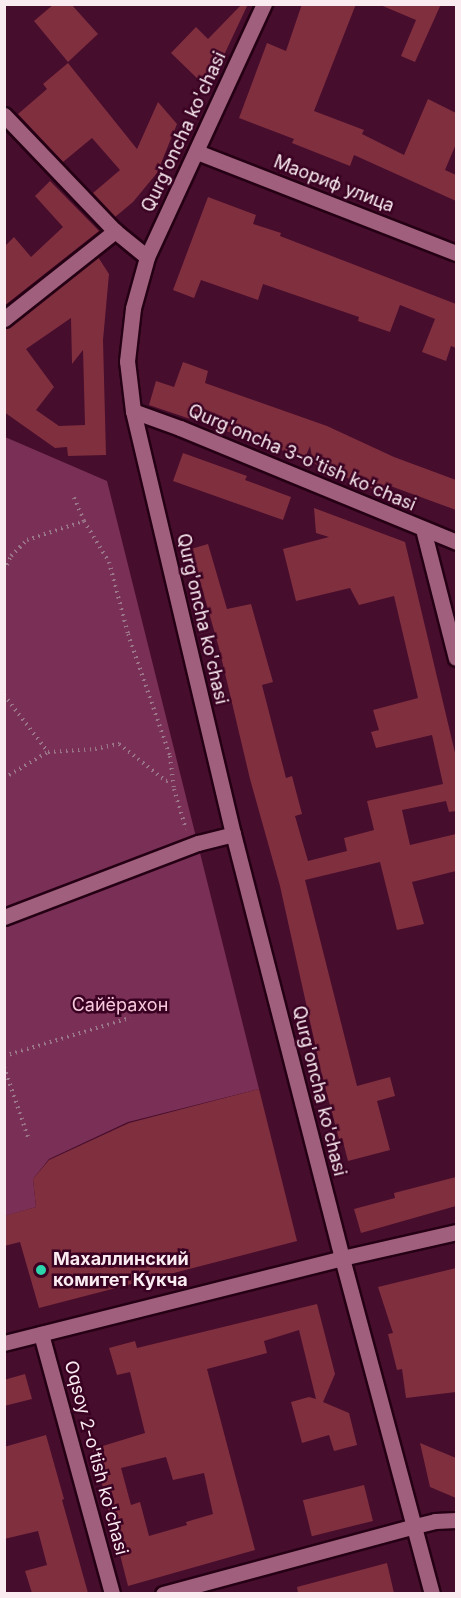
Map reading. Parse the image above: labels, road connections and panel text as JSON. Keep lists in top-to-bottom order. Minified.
{"streets":{"street":["Qurg'oncha ko'chasi","Маориф улица","Qurg'oncha 3-o'tish ko'chasi","Oqsoy 2-o'tish ko'chasi"]},"crossings":[["Qurg'oncha ko'chasi","Маориф улица"],["Qurg'oncha ko'chasi","Qurg'oncha 3-o'tish ko'chasi"]],"parks":["Сайёрахон"],"places":["Махаллинский комитет Кукча"]}
